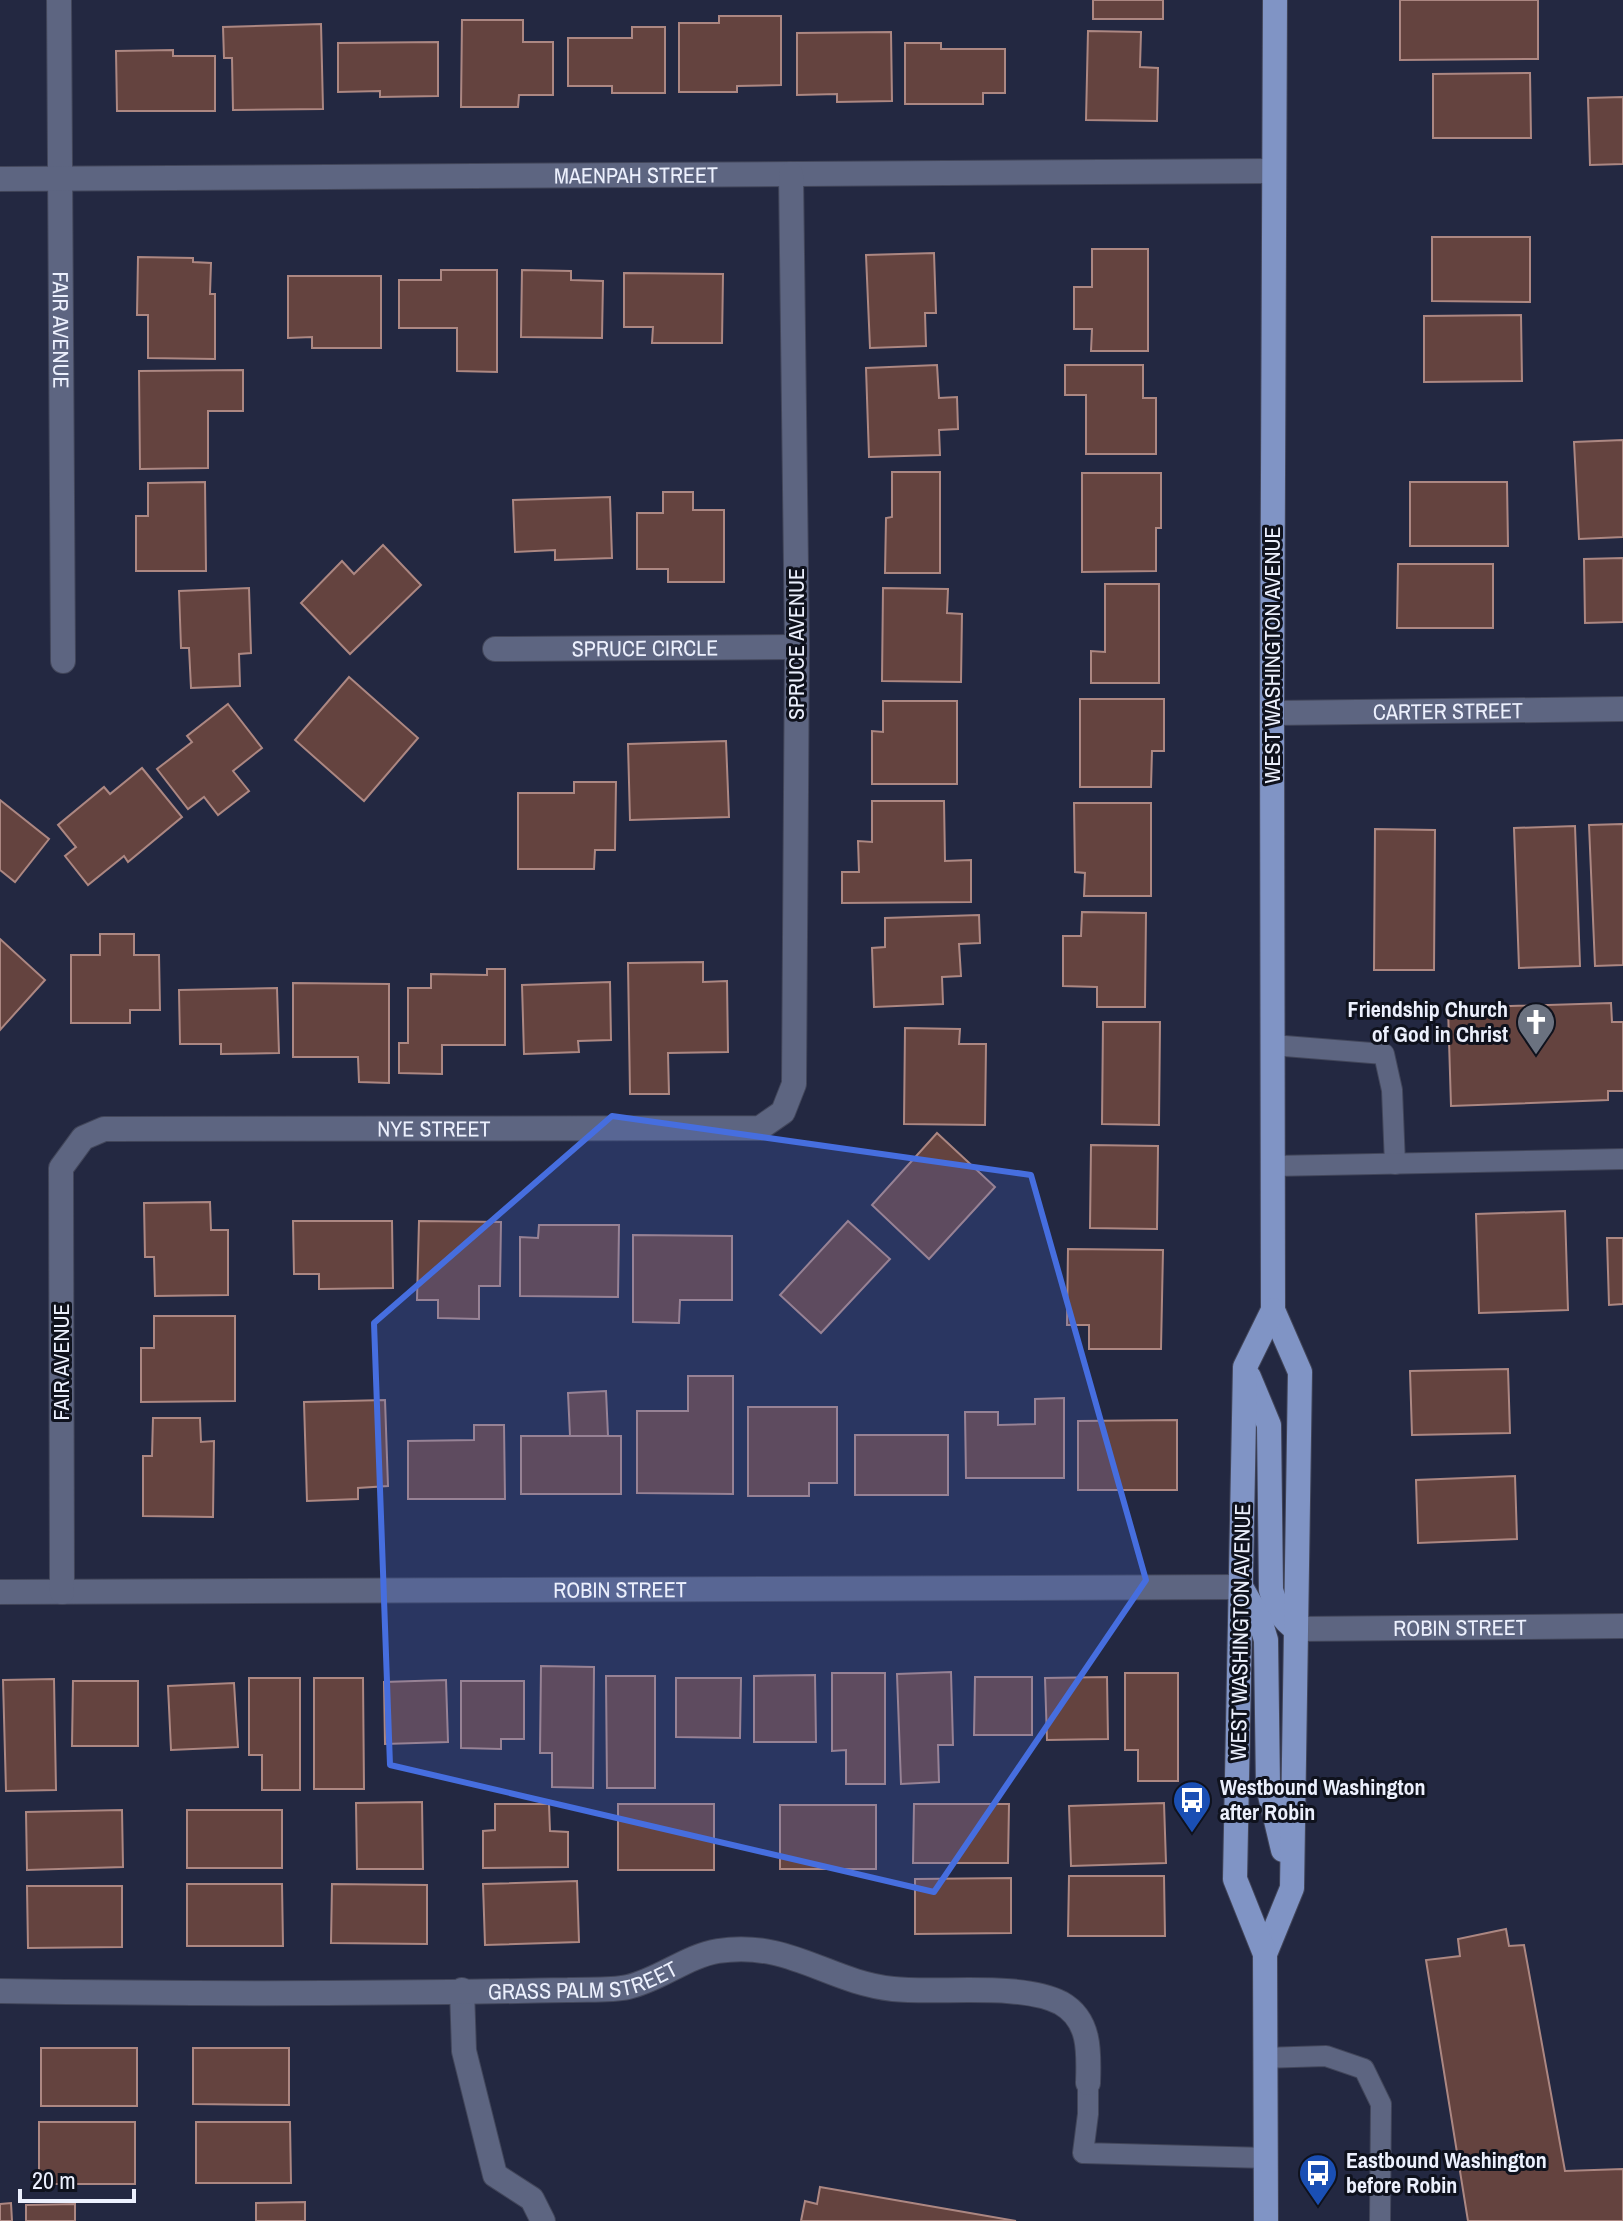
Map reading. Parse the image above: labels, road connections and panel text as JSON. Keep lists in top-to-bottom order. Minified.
{"streets":{"main road":["WEST WASHINGTON AVENUE"],"street":["MAENPAH STREET","FAIR AVENUE","SPRUCE AVENUE","SPRUCE CIRCLE","CARTER STREET","NYE STREET","ROBIN STREET","GRASS PALM STREET"]},"crossings":[["MAENPAH STREET","FAIR AVENUE"],["MAENPAH STREET","SPRUCE AVENUE"],["MAENPAH STREET","WEST WASHINGTON AVENUE"],["FAIR AVENUE","NYE STREET"],["FAIR AVENUE","ROBIN STREET"],["SPRUCE AVENUE","SPRUCE CIRCLE"],["SPRUCE AVENUE","NYE STREET"],["WEST WASHINGTON AVENUE","CARTER STREET"],["WEST WASHINGTON AVENUE","ROBIN STREET"]],"places":{"church":["Friendship Church of God in Christ"],"bus stop":["Westbound Washington after Robin","Eastbound Washington before Robin"]},"scale_bar":"20 m"}
